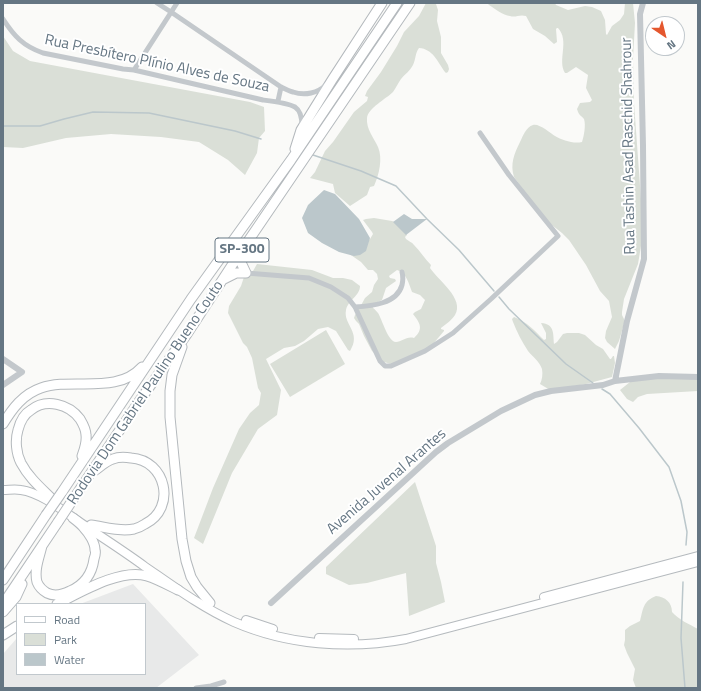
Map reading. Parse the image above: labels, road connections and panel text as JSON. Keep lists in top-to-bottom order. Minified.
{"streets":{"highway":["SP-300","Rodovia Dom Gabriel Paulino Bueno Couto"],"street":["Rua Presbítero Plínio Alves de Souza","Rua Tashin Asad Raschid Shahrour","Avenida Juvenal Arantes"]},"crossings":[["Rua Tashin Asad Raschid Shahrour","Avenida Juvenal Arantes"]],"legend":["Road","Park","Water"],"north":"bottom right"}
